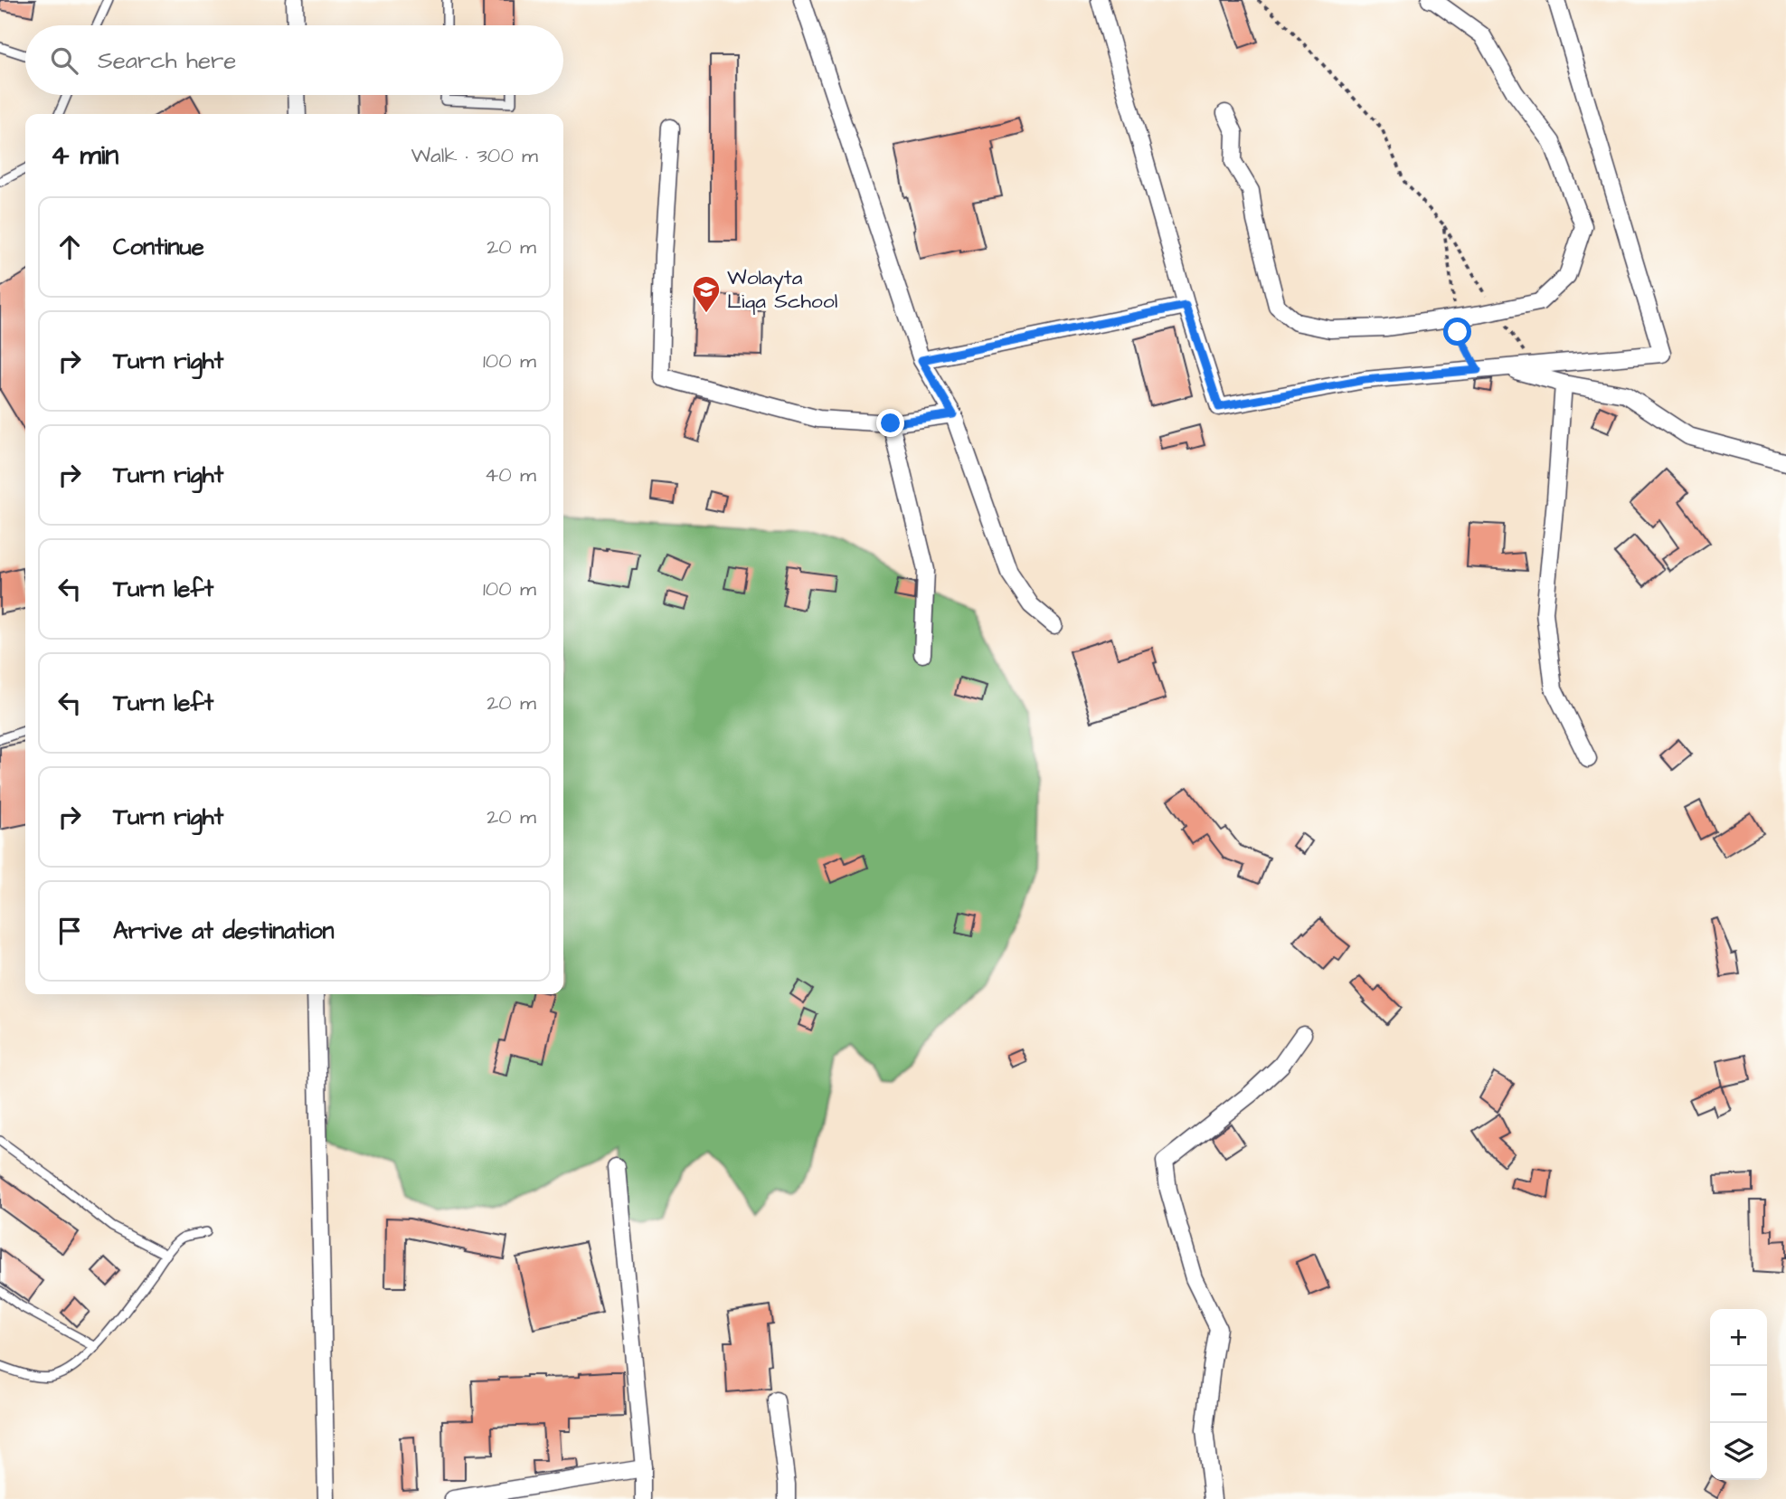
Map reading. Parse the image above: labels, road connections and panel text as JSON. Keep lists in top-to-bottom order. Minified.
{"places":{"school or university":["Wolayta Liqa School"]},"page":{"search":"Search here","heading":["4 min","Walk · 300 m"],"list":[["Continue","20 m"],["Turn right","100 m"],["Turn right","40 m"],["Turn left","100 m"],["Turn left","20 m"],["Turn right","20 m"],"Arrive at destination"],"map_buttons":["+","−"]}}
